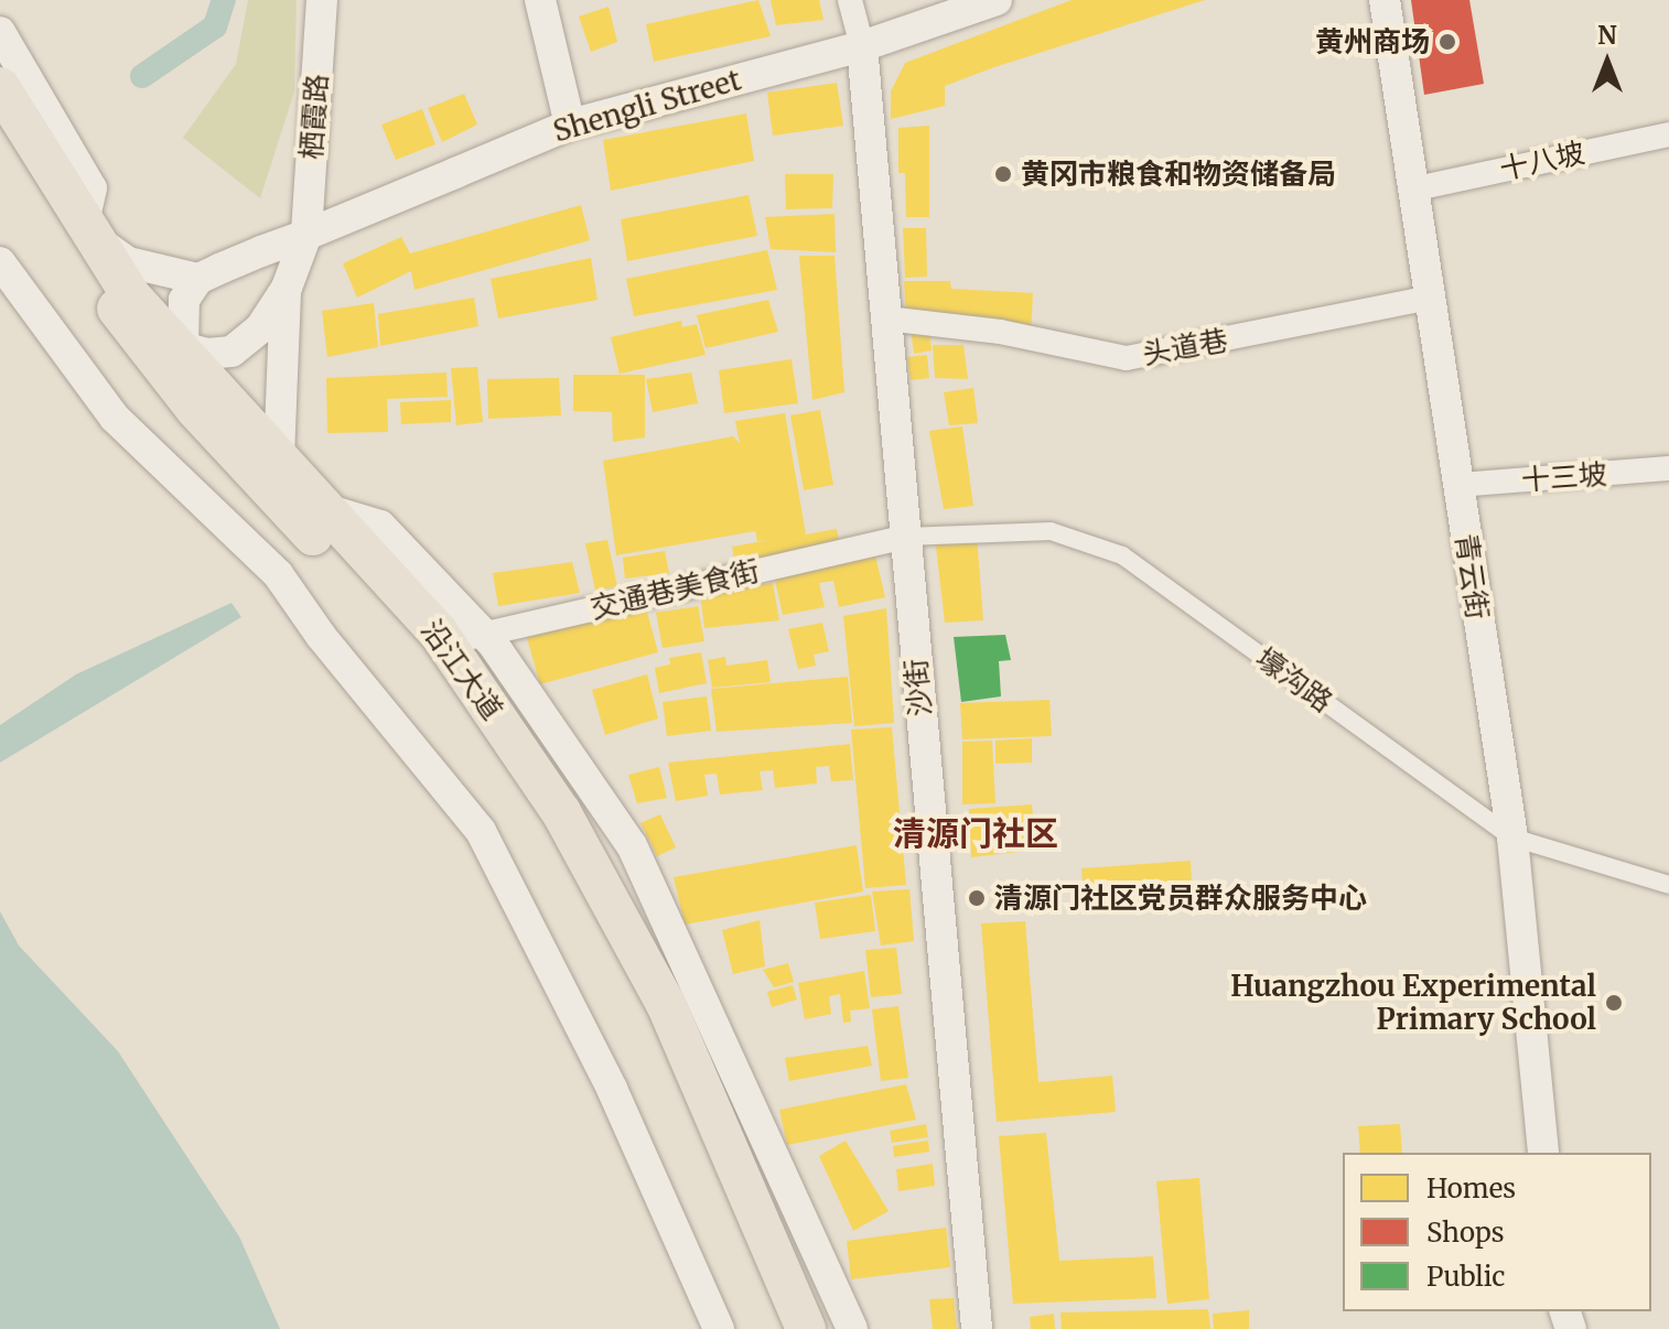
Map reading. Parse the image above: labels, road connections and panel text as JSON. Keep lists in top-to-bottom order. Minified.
{"streets":{"main road":["沿江大道"],"street":["Shengli Street","栖霞路","十八坡","头道巷","十三坡","青云街","交通巷美食街","壕沟路","沙街"]},"crossings":[["Shengli Street","栖霞路"],["Shengli Street","沙街"],["十八坡","青云街"],["头道巷","青云街"],["头道巷","沙街"],["十三坡","青云街"],["青云街","壕沟路"],["交通巷美食街","沿江大道"],["交通巷美食街","壕沟路"],["交通巷美食街","沙街"],["壕沟路","沙街"]],"districts":["清源门社区"],"places":["黄州商场","黄冈市粮食和物资储备局","清源门社区党员群众服务中心","Huangzhou Experimental Primary School"],"legend":["Homes","Shops","Public"],"north":"top"}
